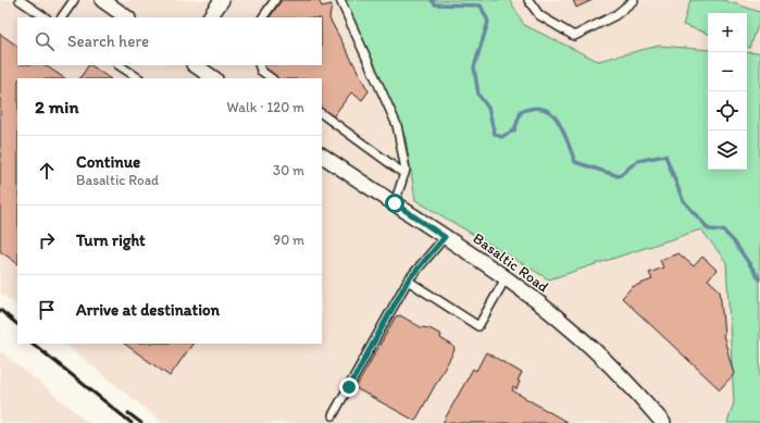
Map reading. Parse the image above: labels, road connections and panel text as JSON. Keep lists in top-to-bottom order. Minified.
{"streets":{"street":["Basaltic Road"]},"page":{"map_buttons":["+","−"],"search":"Search here","heading":["2 min","Walk · 120 m"],"list":[["Continue","Basaltic Road","30 m"],["Turn right","90 m"],"Arrive at destination"]}}
